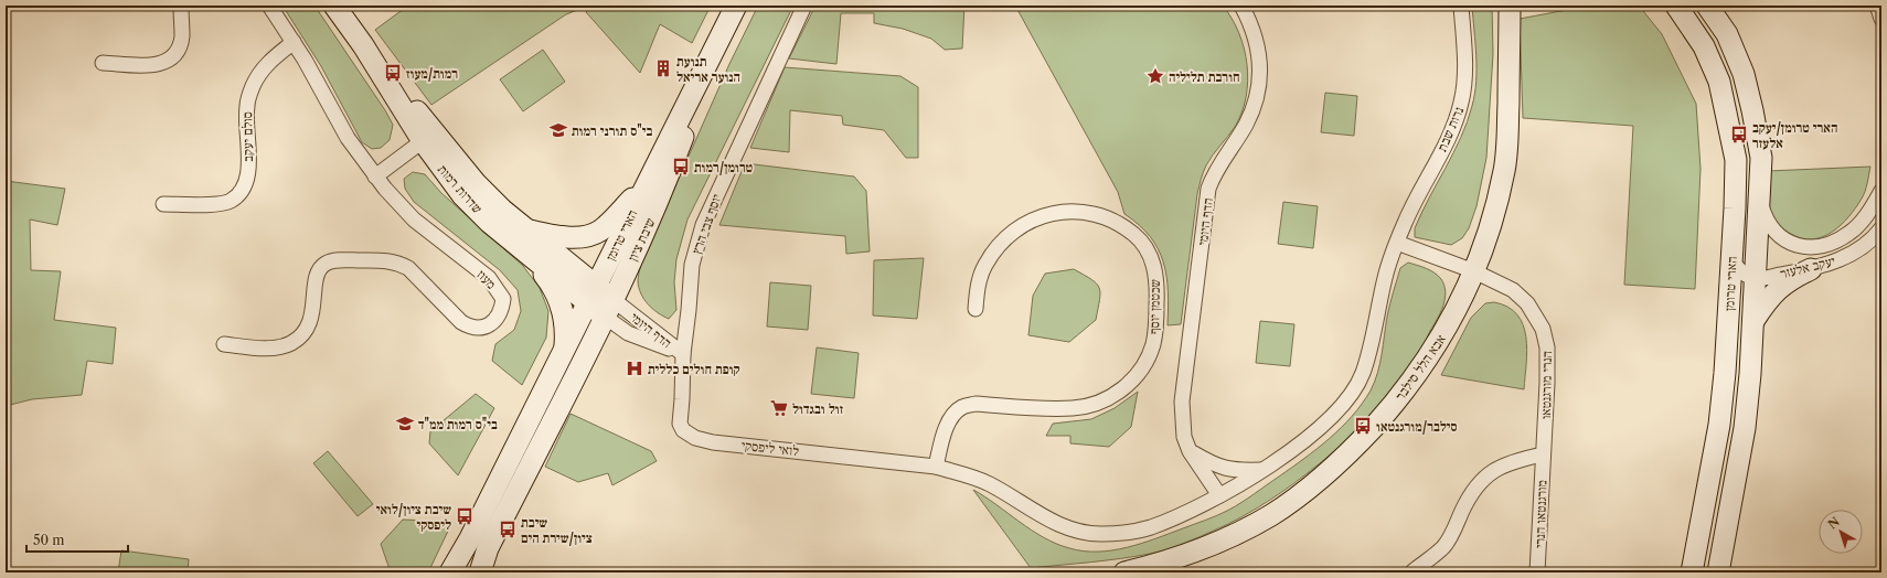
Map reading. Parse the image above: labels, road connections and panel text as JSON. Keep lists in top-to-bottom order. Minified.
{"streets":{"street":["נרות שבת","סולם יעקב","שדרות רמות","הדף היומי","יוסף צבי הרץ","הארי טרומן","שיבת ציון","יעקב אלעזר","מעוז","שכטמן יוסף","אבא הלל סילבר","הנרי מורגנטאו","לואי ליפסקי","מורגנטאו הנרי"]},"crossings":[["נרות שבת","הנרי מורגנטאו"],["סולם יעקב","מעוז"],["שדרות רמות","הארי טרומן"],["הדף היומי","יוסף צבי הרץ"],["הדף היומי","שיבת ציון"],["הדף היומי","לואי ליפסקי"],["יוסף צבי הרץ","לואי ליפסקי"],["הארי טרומן","יעקב אלעזר"],["שכטמן יוסף","לואי ליפסקי"],["אבא הלל סילבר","הנרי מורגנטאו"],["הנרי מורגנטאו","מורגנטאו הנרי"]],"places":{"building":["תנועת הנוער אריאל"],"bus stop":["רמות/מעוז","הארי טרומן/יעקב אלעזר","טרומן/רמות","סילבר/מורגנטאו","שיבת ציון/לואי ליפסקי","שיבת ציון/שירת הים"],"place":["חורבת תליליה"],"school or university":["בי\"ס תורני רמות","בי\"ס רמות ממ\"ד"],"hospital":["קופת חולים כללית"],"supermarket":["זול ובגדול"]},"scale_bar":"50 m","north":"top left"}
